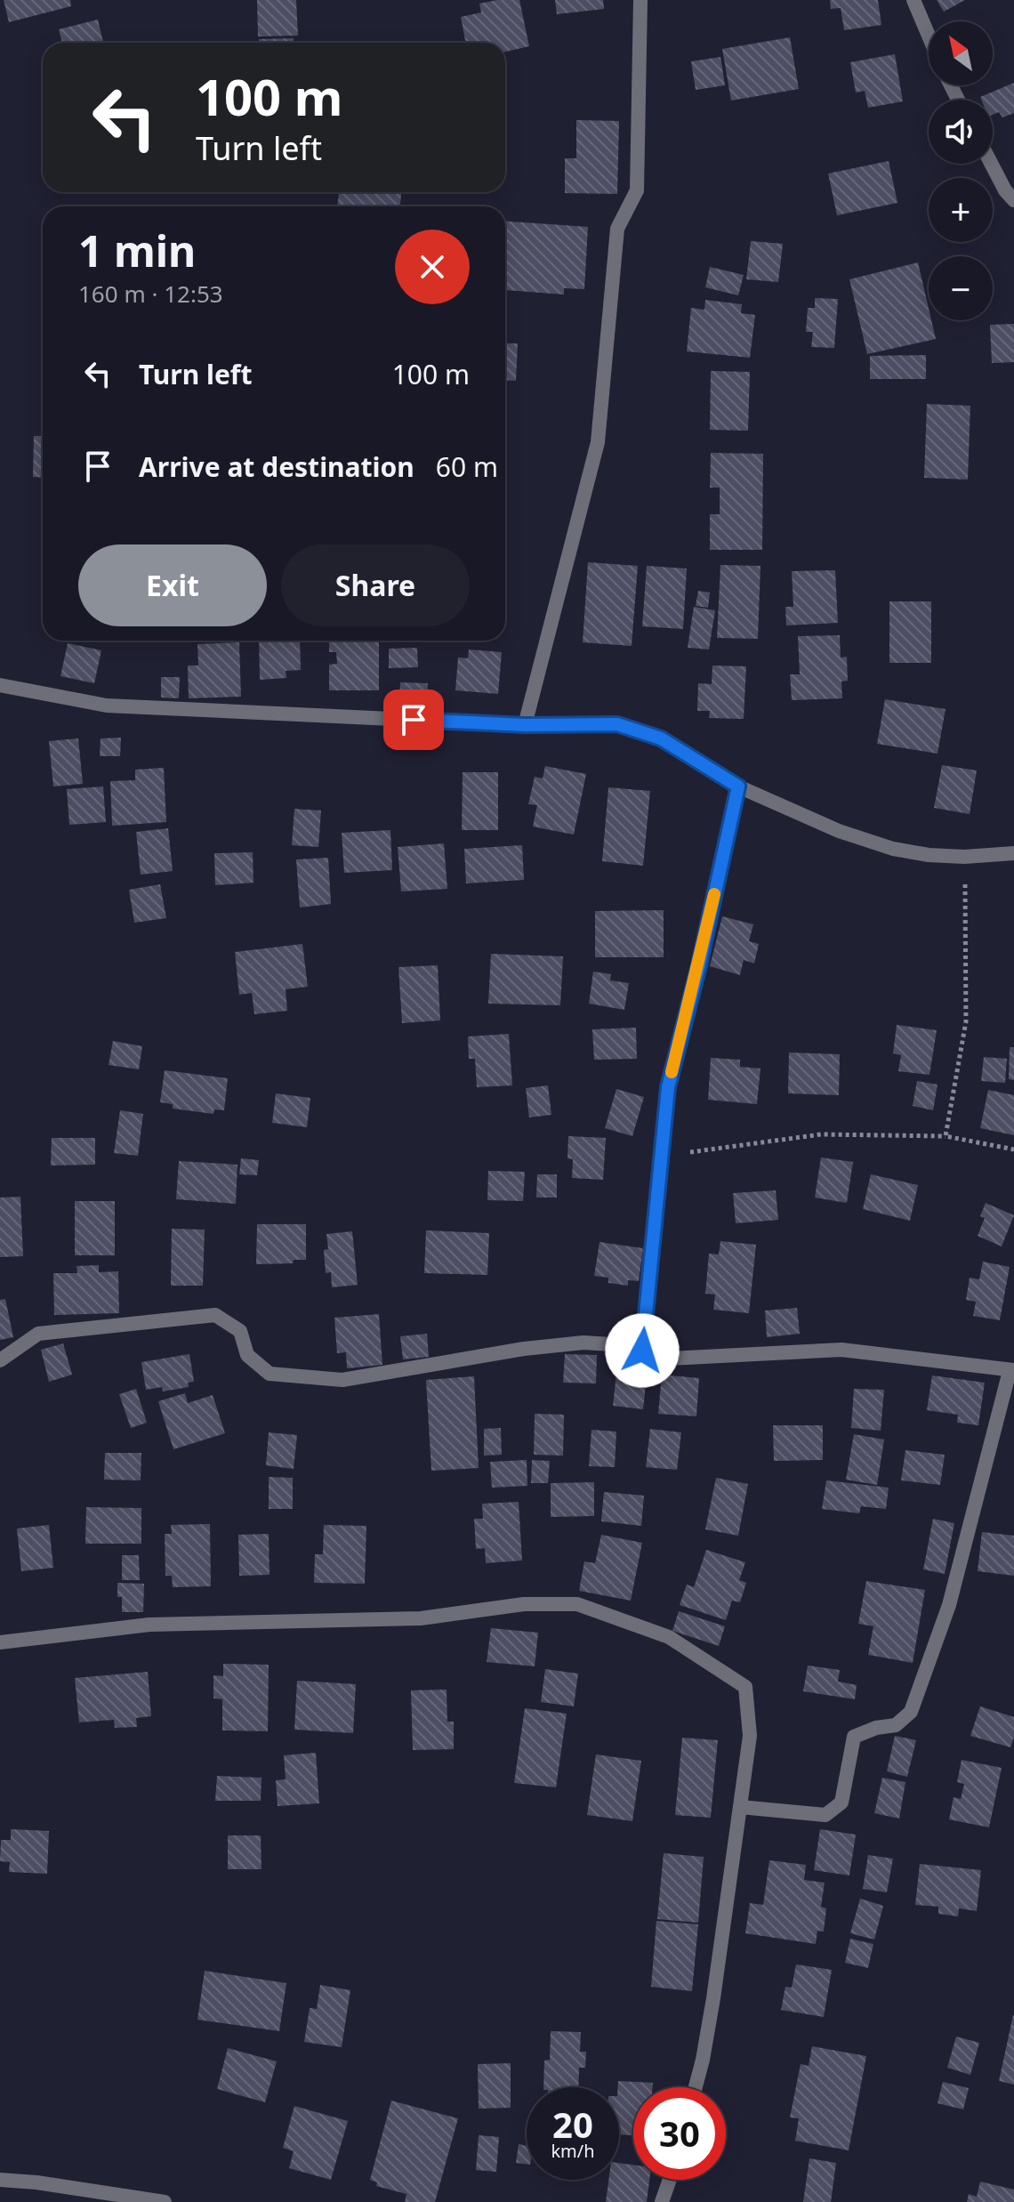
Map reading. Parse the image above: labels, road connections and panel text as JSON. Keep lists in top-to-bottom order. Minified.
{"north":"top left","page":{"map_buttons":["+","−"],"turn":["100 m","Turn left"],"heading":["1 min","160 m · 12:53"],"list":[{"name":"Turn left","value":"100 m"},{"name":"Arrive at destination","value":"60 m"}],"buttons":["Exit","Share"],"speed":"20 km/h","limit":"30"}}
